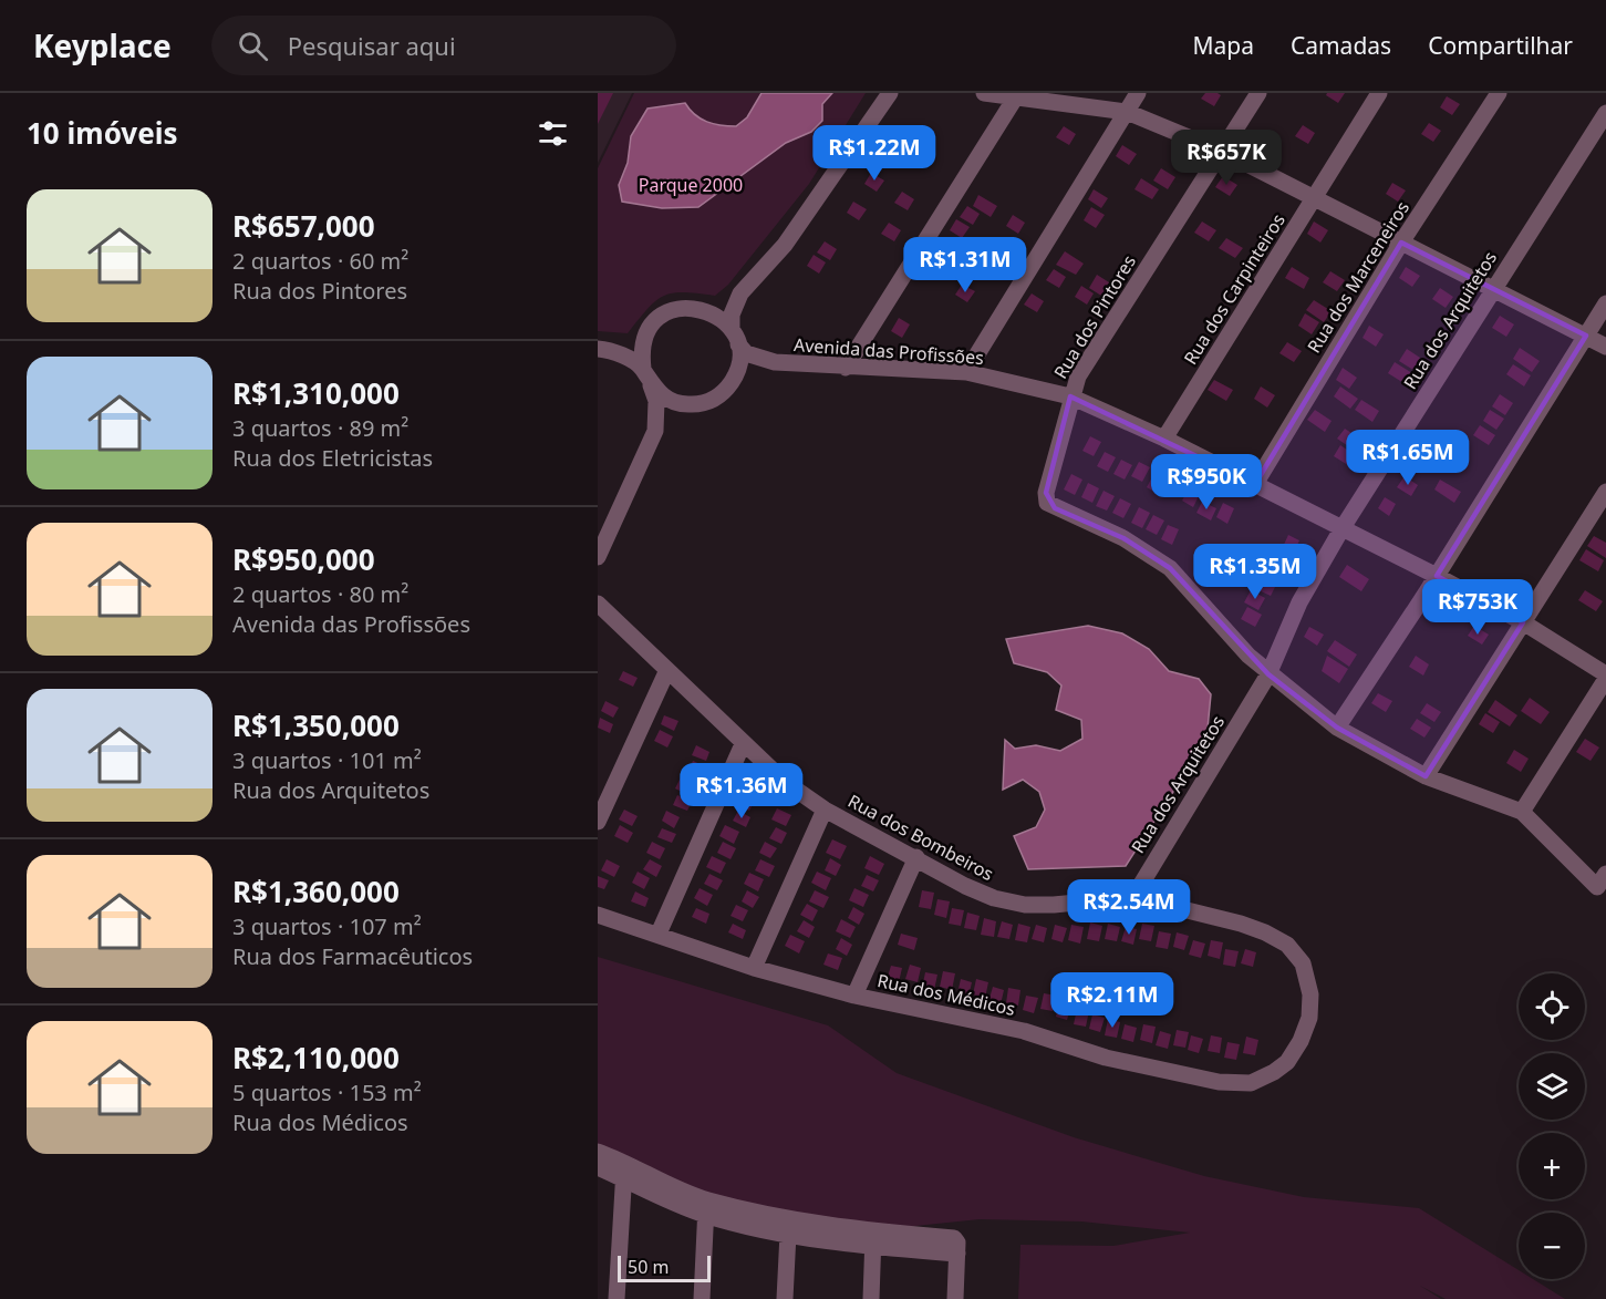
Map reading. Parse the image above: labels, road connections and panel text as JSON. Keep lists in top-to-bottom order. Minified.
{"streets":{"street":["Rua dos Marceneiros","Rua dos Carpinteiros","Rua dos Pintores","Rua dos Arquitetos","Avenida das Profissões","Rua dos Bombeiros","Rua dos Médicos"]},"crossings":[["Rua dos Marceneiros","Avenida das Profissões"],["Rua dos Carpinteiros","Avenida das Profissões"],["Rua dos Pintores","Rua dos Arquitetos"],["Rua dos Pintores","Avenida das Profissões"],["Rua dos Arquitetos","Avenida das Profissões"],["Rua dos Arquitetos","Rua dos Bombeiros"],["Rua dos Bombeiros","Rua dos Médicos"]],"parks":["Parque 2000"],"scale_bar":"50 m","page":{"header":"Keyplace","search":"Pesquisar aqui","nav":["Mapa","Camadas","Compartilhar"],"heading":"10 imóveis","price":["R$1.22M","R$657K","R$1.31M","R$1.65M","R$950K","R$1.35M","R$753K","R$1.36M","R$2.54M","R$2.11M"],"list":[{"name":"R$657,000","note":"2 quartos · 60 m² · Rua dos Pintores"},{"name":"R$1,310,000","note":"3 quartos · 89 m² · Rua dos Eletricistas"},{"name":"R$950,000","note":"2 quartos · 80 m² · Avenida das Profissões"},{"name":"R$1,350,000","note":"3 quartos · 101 m² · Rua dos Arquitetos"},{"name":"R$1,360,000","note":"3 quartos · 107 m² · Rua dos Farmacêuticos"},{"name":"R$2,110,000","note":"5 quartos · 153 m² · Rua dos Médicos"}],"map_buttons":["+","−"],"scale":"50 m"}}
